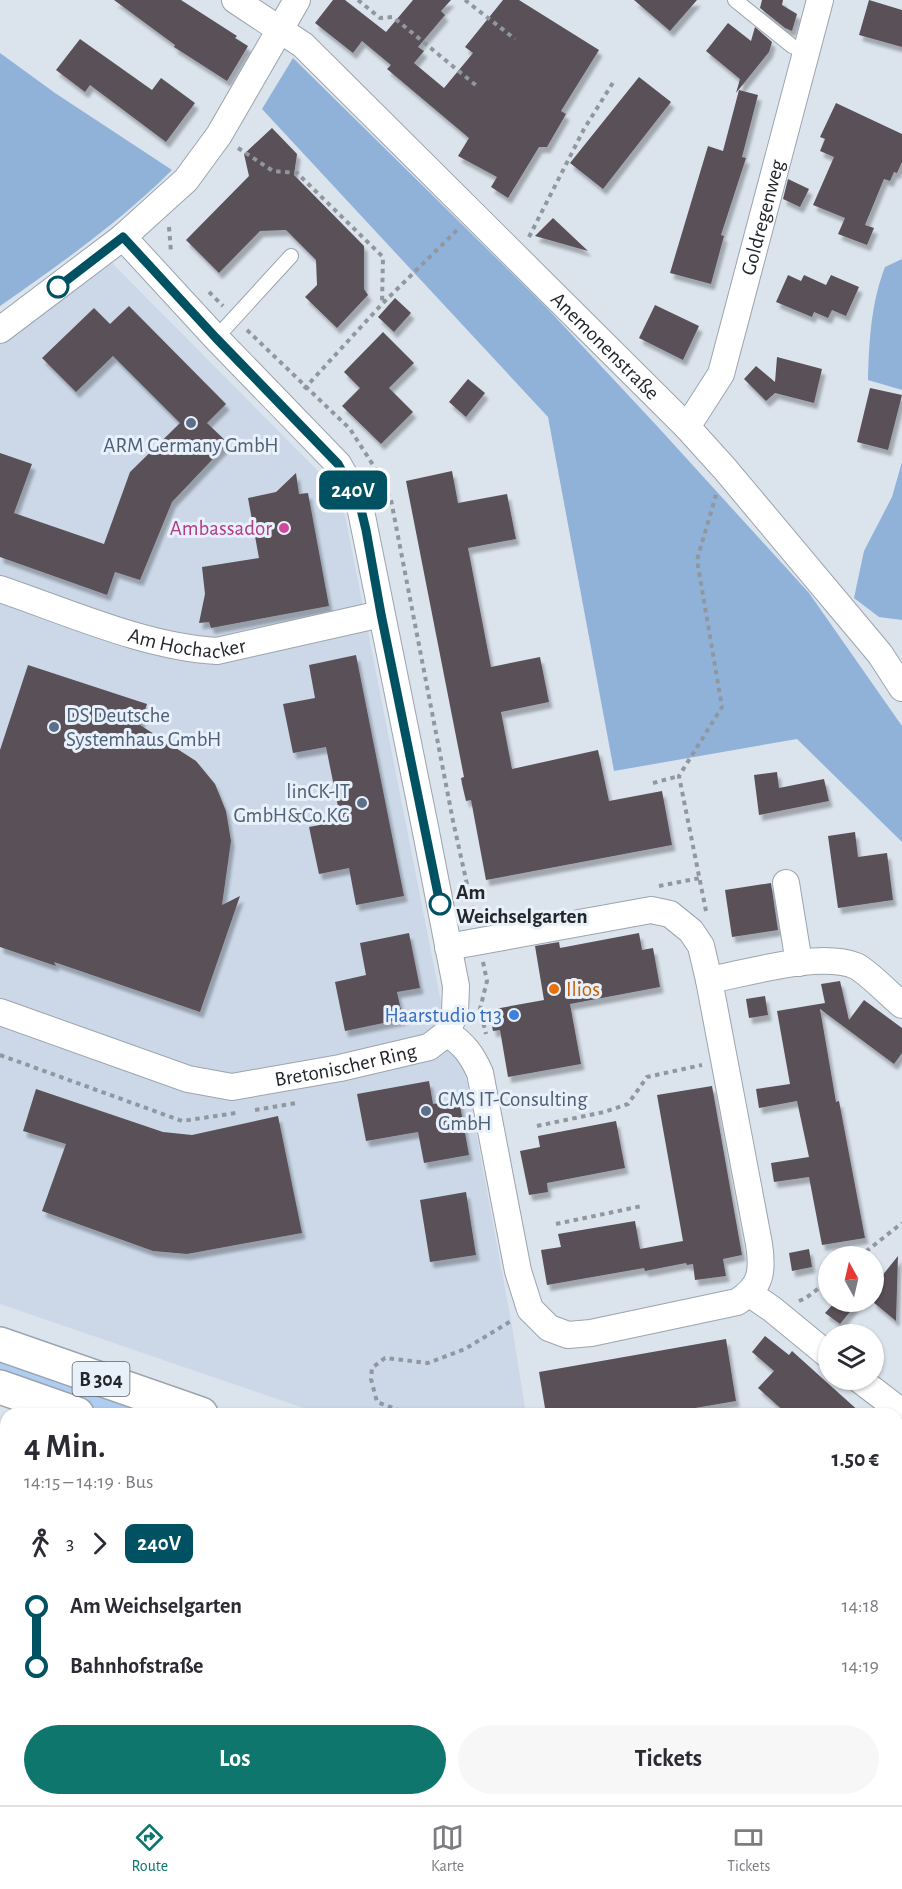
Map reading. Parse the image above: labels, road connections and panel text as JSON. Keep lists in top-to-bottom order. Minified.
{"streets":{"main road":["B 304"],"street":["Goldregenweg","Anemonenstraße","Am Hochacker","Bretonischer Ring"]},"crossings":[["Goldregenweg","Anemonenstraße"]],"places":["ARM Germany GmbH","Ambassador","DS Deutsche Systemhaus GmbH","linCK-IT GmbH&Co.KG","Am Weichselgarten","Ilios","Haarstudio t13","CMS IT-Consulting GmbH"],"lines":["bus line 240V"],"north":"top","page":{"on_map":"240V","heading":["4 Min.","14:15 – 14:19 · Bus","1.50 €"],"legs":["3","240V"],"list":[{"name":"Am Weichselgarten","value":"14:18"},{"name":"Bahnhofstraße","value":"14:19"}],"buttons":["Los","Tickets"],"tabs":["Route","Karte","Tickets"]}}
